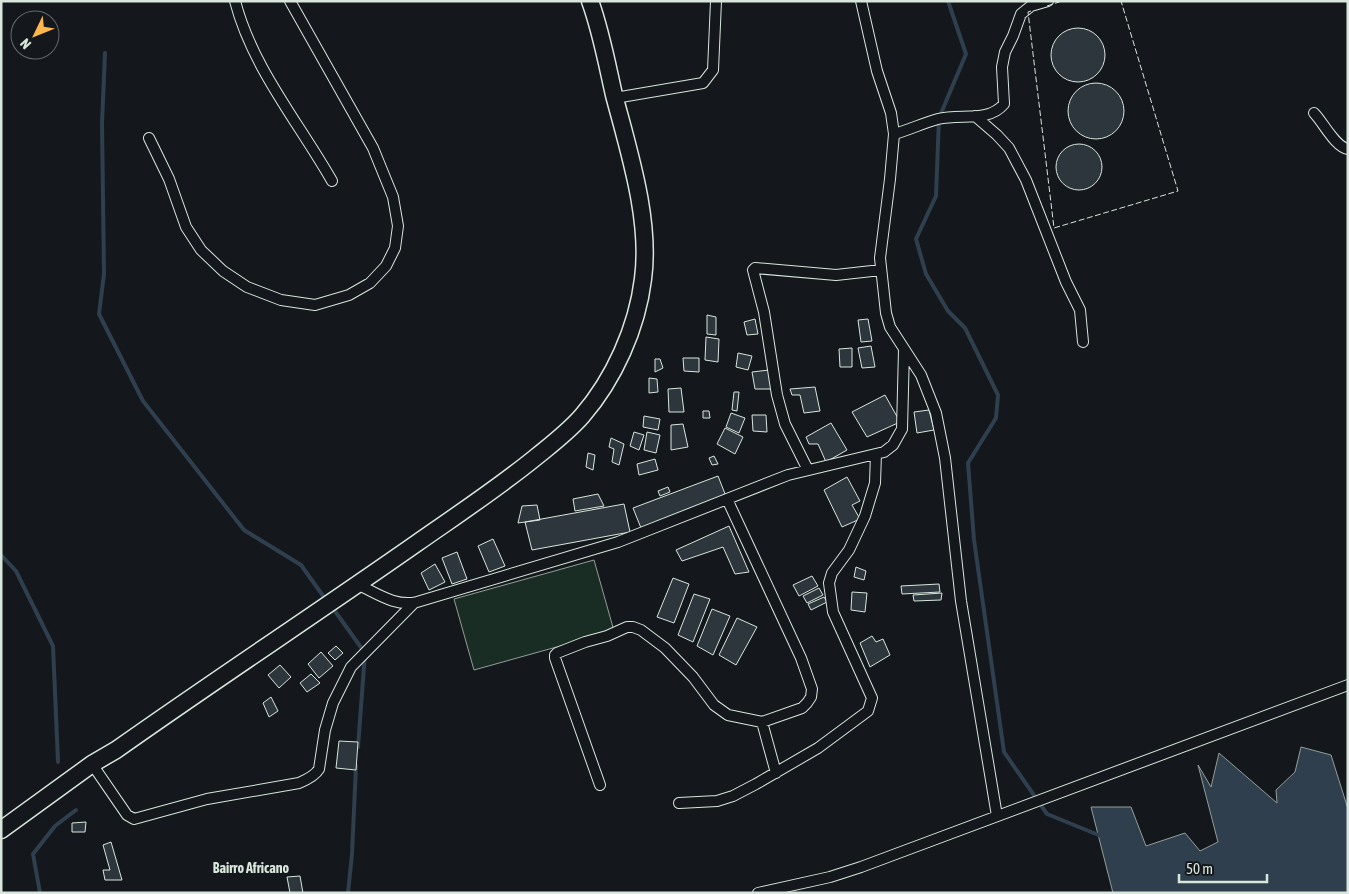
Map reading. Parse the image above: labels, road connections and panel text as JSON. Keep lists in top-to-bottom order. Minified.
{"districts":["Bairro Africano"],"scale_bar":"50 m","north":"bottom left"}
